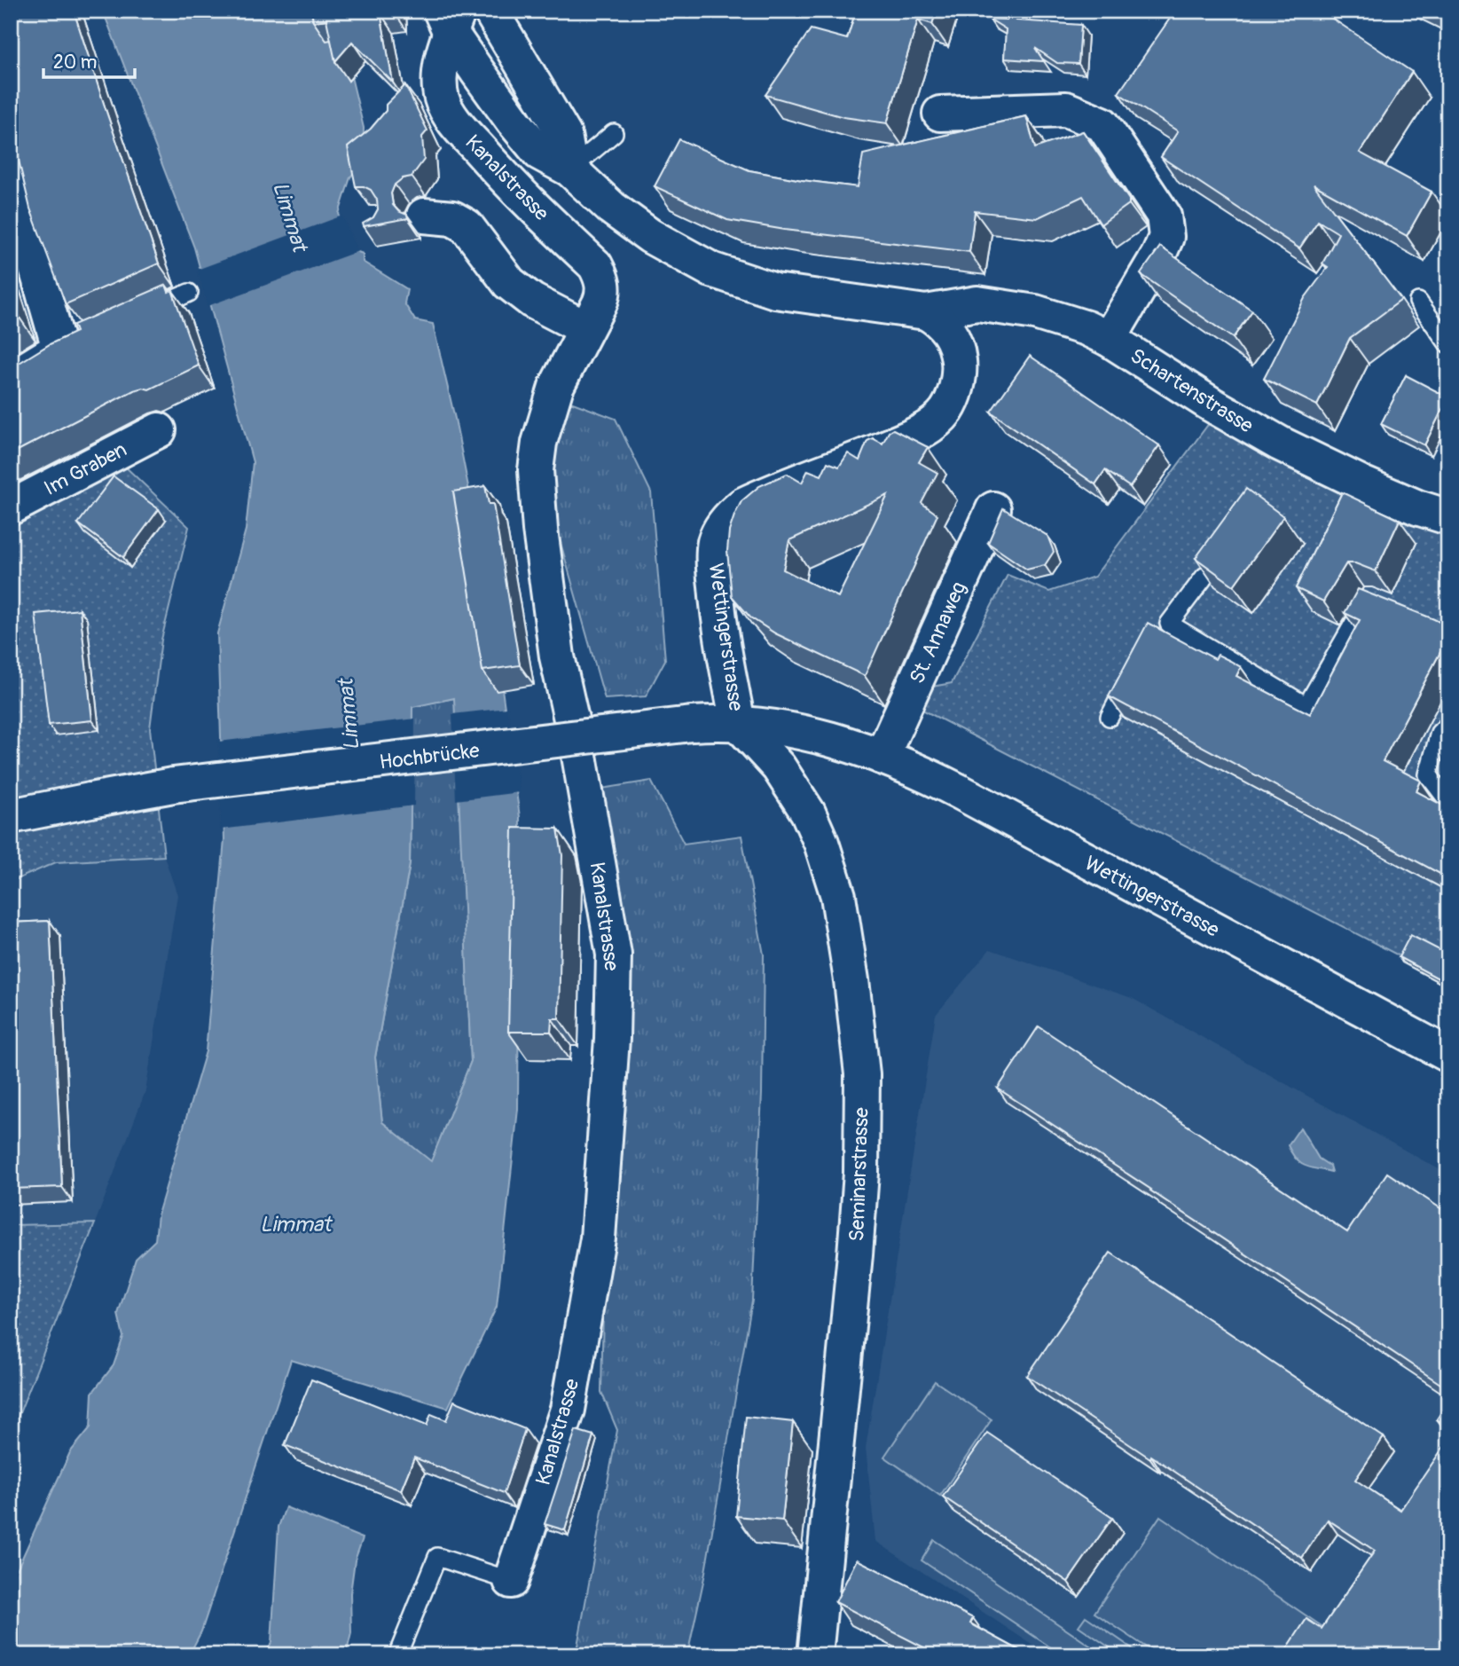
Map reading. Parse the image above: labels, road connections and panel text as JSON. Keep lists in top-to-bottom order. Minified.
{"streets":{"main road":["Kanalstrasse","Schartenstrasse","Im Graben","St. Annaweg","Wettingerstrasse","Hochbrücke","Seminarstrasse"]},"crossings":[["Schartenstrasse","Wettingerstrasse"],["St. Annaweg","Wettingerstrasse"],["Wettingerstrasse","Hochbrücke"],["Wettingerstrasse","Seminarstrasse"],["Hochbrücke","Seminarstrasse"]],"water":["Limmat"],"scale_bar":"20 m"}
